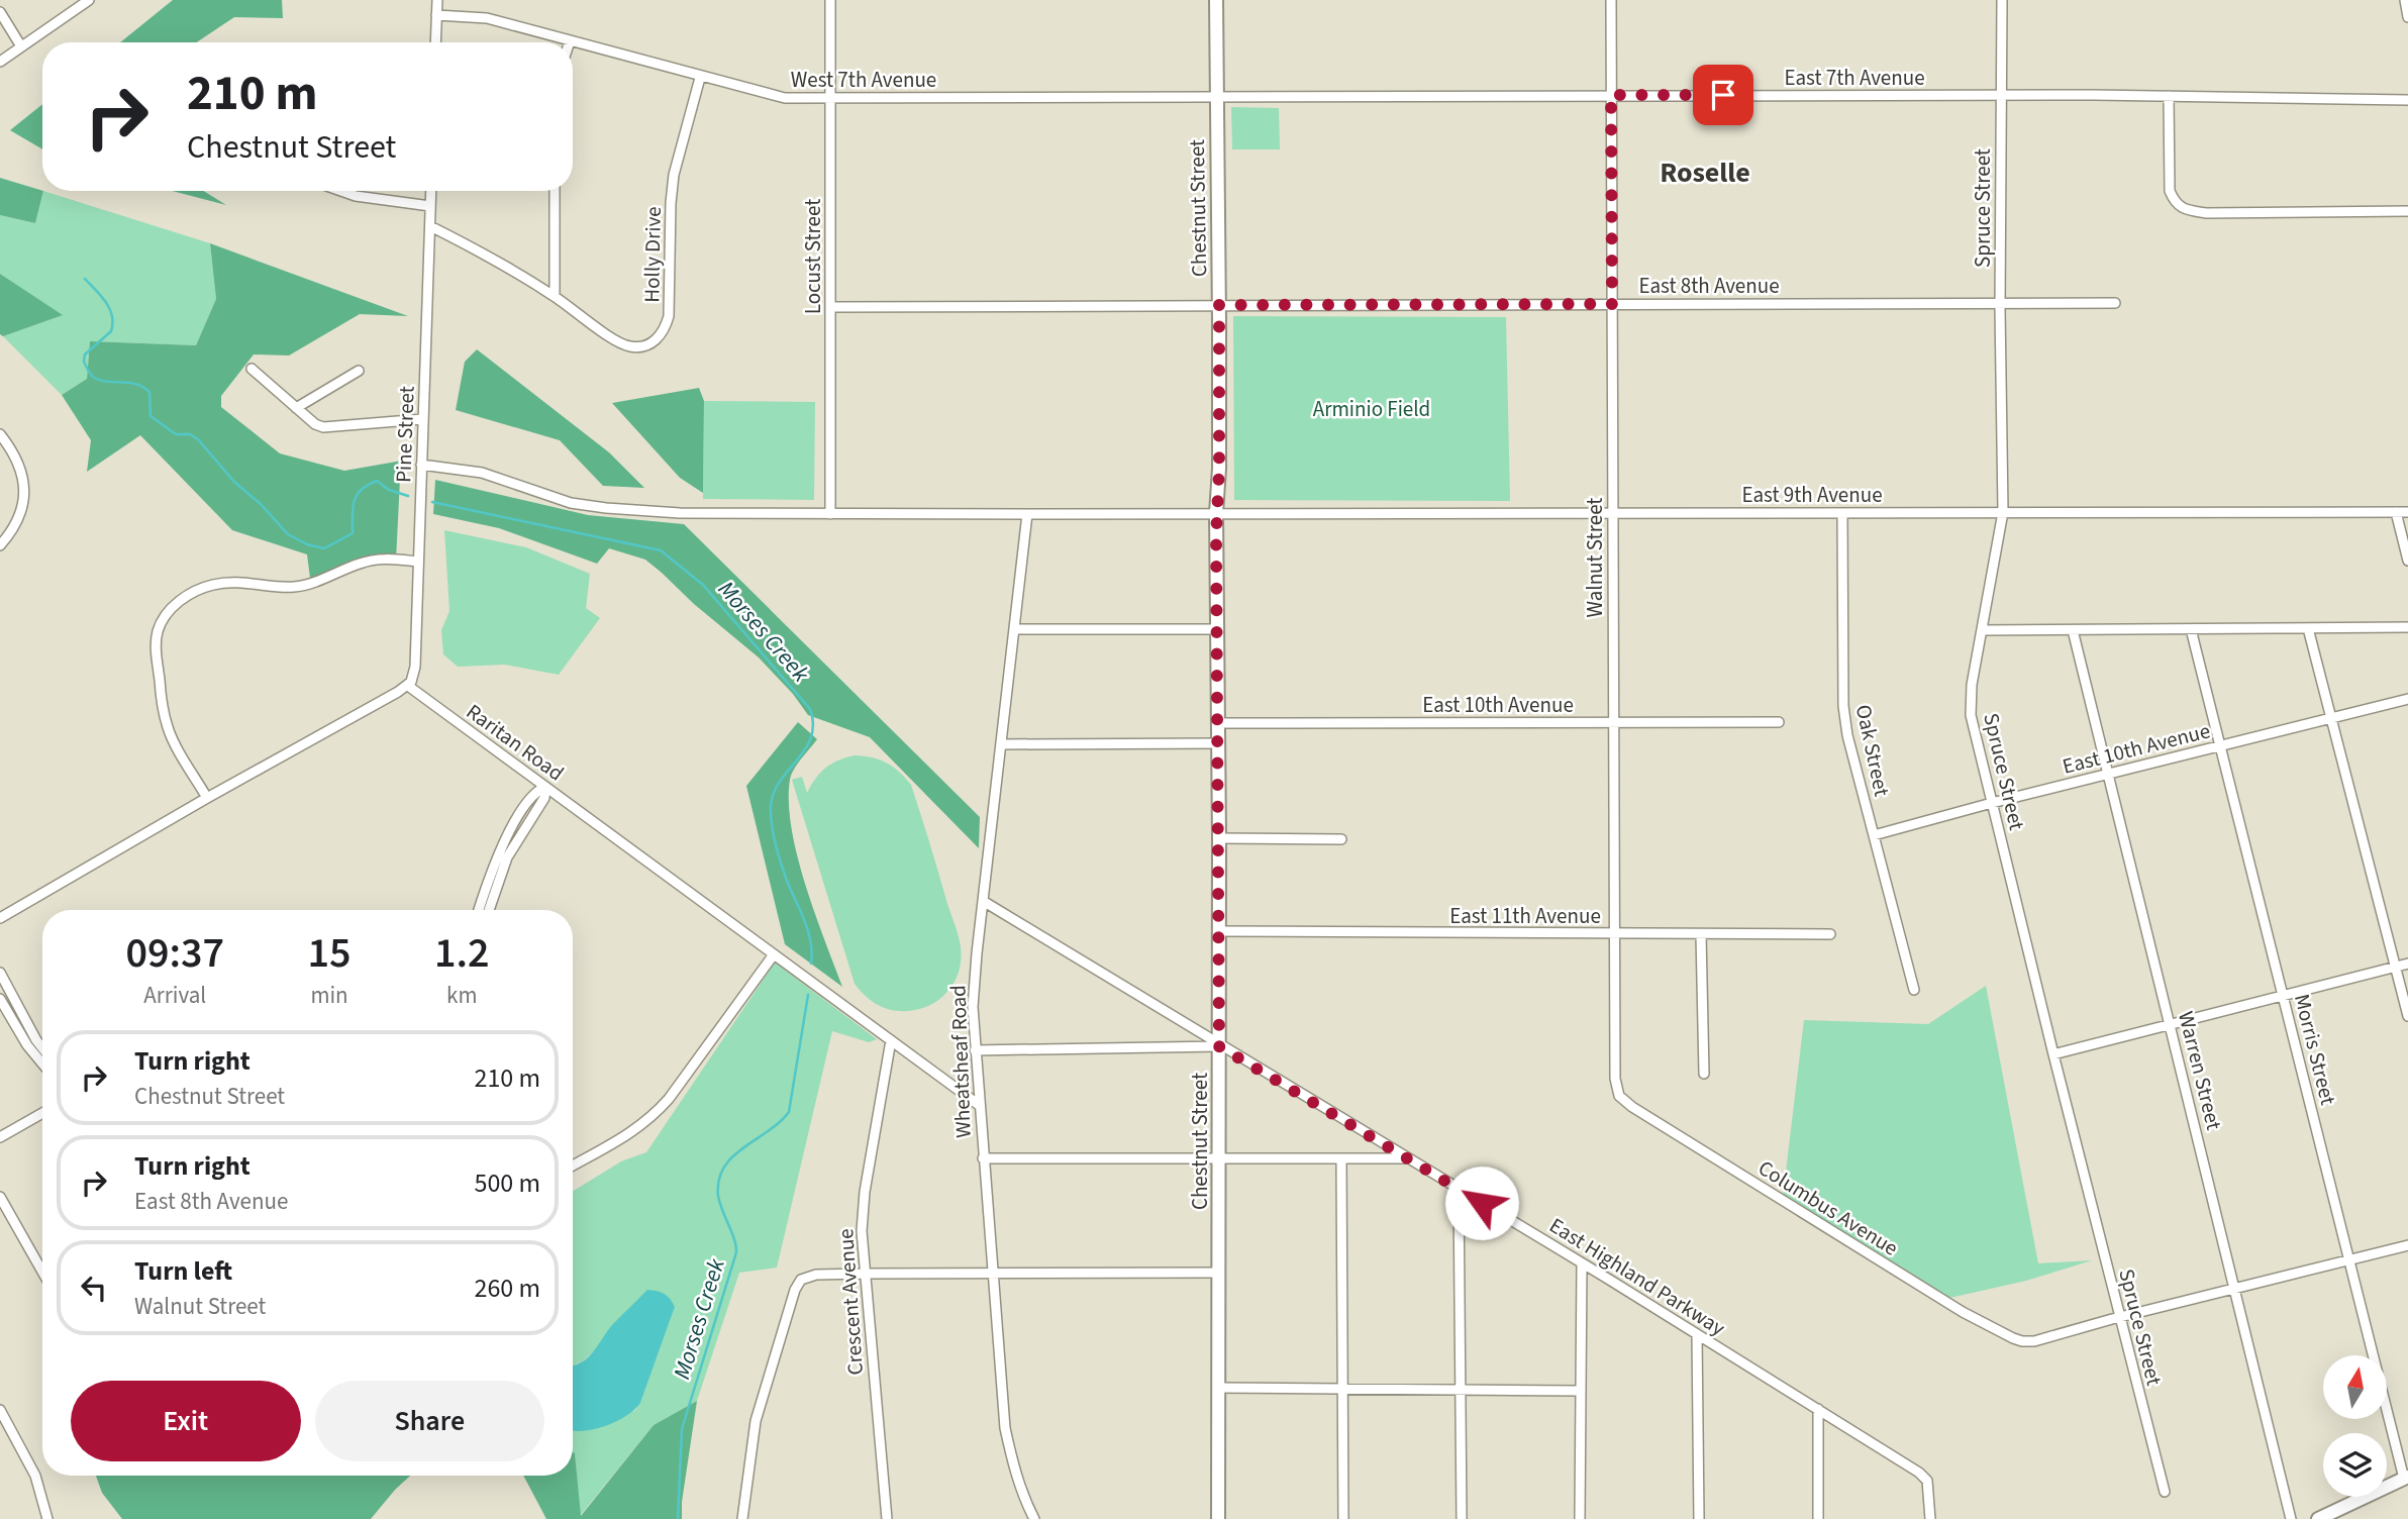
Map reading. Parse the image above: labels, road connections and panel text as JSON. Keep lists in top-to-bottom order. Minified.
{"streets":{"street":["East 7th Avenue","West 7th Avenue","Chestnut Street","Spruce Street","Holly Drive","Locust Street","East 8th Avenue","Pine Street","East 9th Avenue","Walnut Street","East 10th Avenue","Raritan Road","Oak Street","East 11th Avenue","Morris Street","Wheatsheaf Road","Warren Street","Columbus Avenue","East Highland Parkway","Crescent Avenue"]},"crossings":[["East 7th Avenue","West 7th Avenue"],["East 7th Avenue","Chestnut Street"],["East 7th Avenue","Spruce Street"],["East 7th Avenue","Walnut Street"],["West 7th Avenue","Chestnut Street"],["West 7th Avenue","Holly Drive"],["West 7th Avenue","Locust Street"],["Chestnut Street","East 8th Avenue"],["Chestnut Street","East 9th Avenue"],["Chestnut Street","East 10th Avenue"],["Chestnut Street","East 11th Avenue"],["Chestnut Street","East Highland Parkway"],["Spruce Street","East 8th Avenue"],["Spruce Street","East 9th Avenue"],["Spruce Street","East 10th Avenue"],["Spruce Street","Columbus Avenue"],["Holly Drive","Pine Street"],["Locust Street","East 8th Avenue"],["Locust Street","East 9th Avenue"],["East 8th Avenue","Walnut Street"],["Pine Street","East 9th Avenue"],["Pine Street","Raritan Road"],["East 9th Avenue","Walnut Street"],["East 9th Avenue","Oak Street"],["East 9th Avenue","Wheatsheaf Road"],["Walnut Street","East 10th Avenue"],["Walnut Street","East 11th Avenue"],["Walnut Street","Columbus Avenue"],["East 10th Avenue","Oak Street"],["East 10th Avenue","Morris Street"],["East 10th Avenue","Warren Street"],["Raritan Road","Wheatsheaf Road"],["Raritan Road","Crescent Avenue"],["Wheatsheaf Road","East Highland Parkway"]],"districts":["Roselle"],"water":["Morses Creek"],"parks":["Arminio Field"],"north":"top","page":{"turn":["210 m","Chestnut Street"],"eta":["09:37","Arrival","15","min","1.2","km"],"list":[{"name":"Turn right","note":"Chestnut Street","value":"210 m"},{"name":"Turn right","note":"East 8th Avenue","value":"500 m"},{"name":"Turn left","note":"Walnut Street","value":"260 m"}],"buttons":["Exit","Share"]}}
